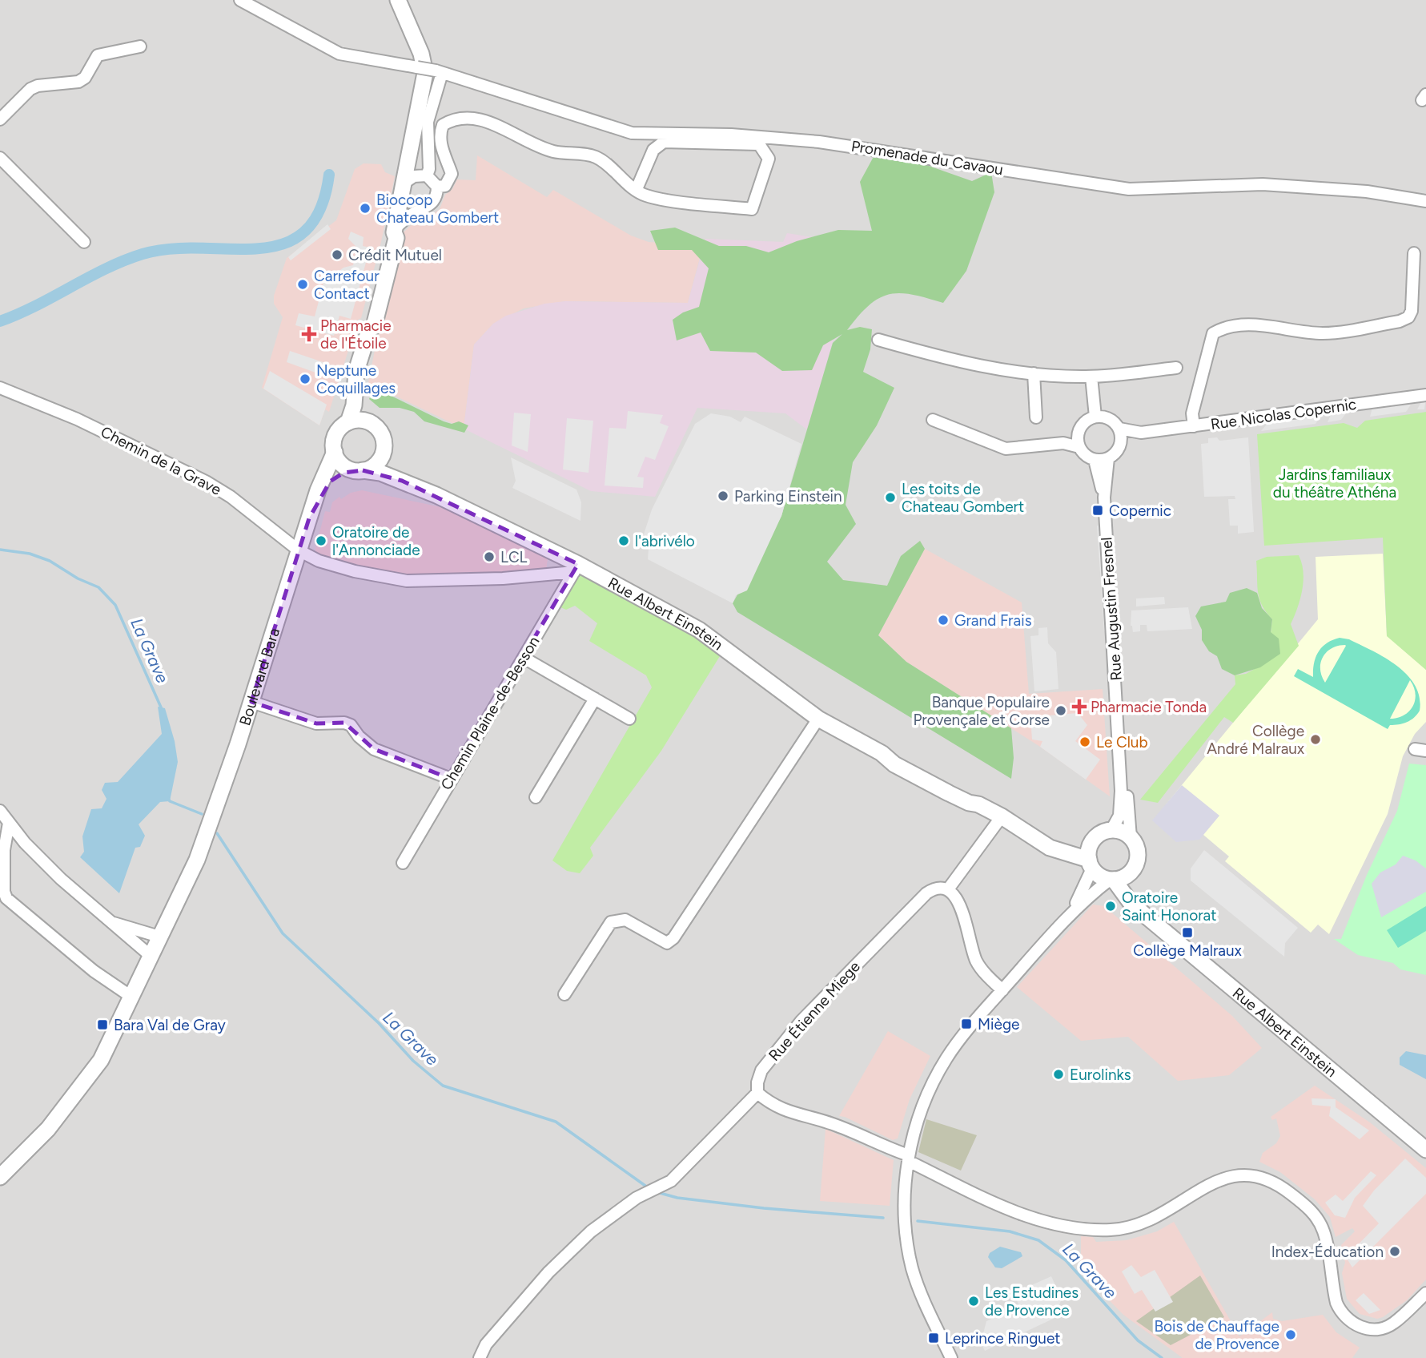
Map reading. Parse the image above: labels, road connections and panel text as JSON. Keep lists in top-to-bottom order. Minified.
{"streets":{"street":["Promenade du Cavaou","Rue Nicolas Copernic","Chemin de la Grave","Rue Augustin Fresnel","Rue Albert Einstein","Boulevard Bara","Chemin Plaine-de-Besson","Rue Étienne Miege"]},"crossings":[["Rue Nicolas Copernic","Rue Augustin Fresnel"],["Chemin de la Grave","Rue Albert Einstein"],["Chemin de la Grave","Boulevard Bara"],["Chemin de la Grave","Chemin Plaine-de-Besson"],["Rue Augustin Fresnel","Rue Albert Einstein"],["Rue Albert Einstein","Boulevard Bara"],["Rue Albert Einstein","Chemin Plaine-de-Besson"]],"water":["La Grave"],"parks":["Jardins familiaux du théâtre Athéna"],"places":{"other":["Biocoop Chateau Gombert","Crédit Mutuel","Carrefour Contact","Neptune Coquillages","Parking Einstein","Les toits de Chateau Gombert","Oratoire de l'Annonciade","l'abrivélo","LCL","Grand Frais","Banque Populaire Provençale et Corse","Collège André Malraux","Le Club","Oratoire Saint Honorat","Eurolinks","Index-Éducation","Les Estudines de Provence","Bois de Chauffage de Provence"],"health":["Pharmacie de l'Étoile","Pharmacie Tonda"],"transit":["Copernic","Collège Malraux","Miège","Bara Val de Gray","Leprince Ringuet"]}}
